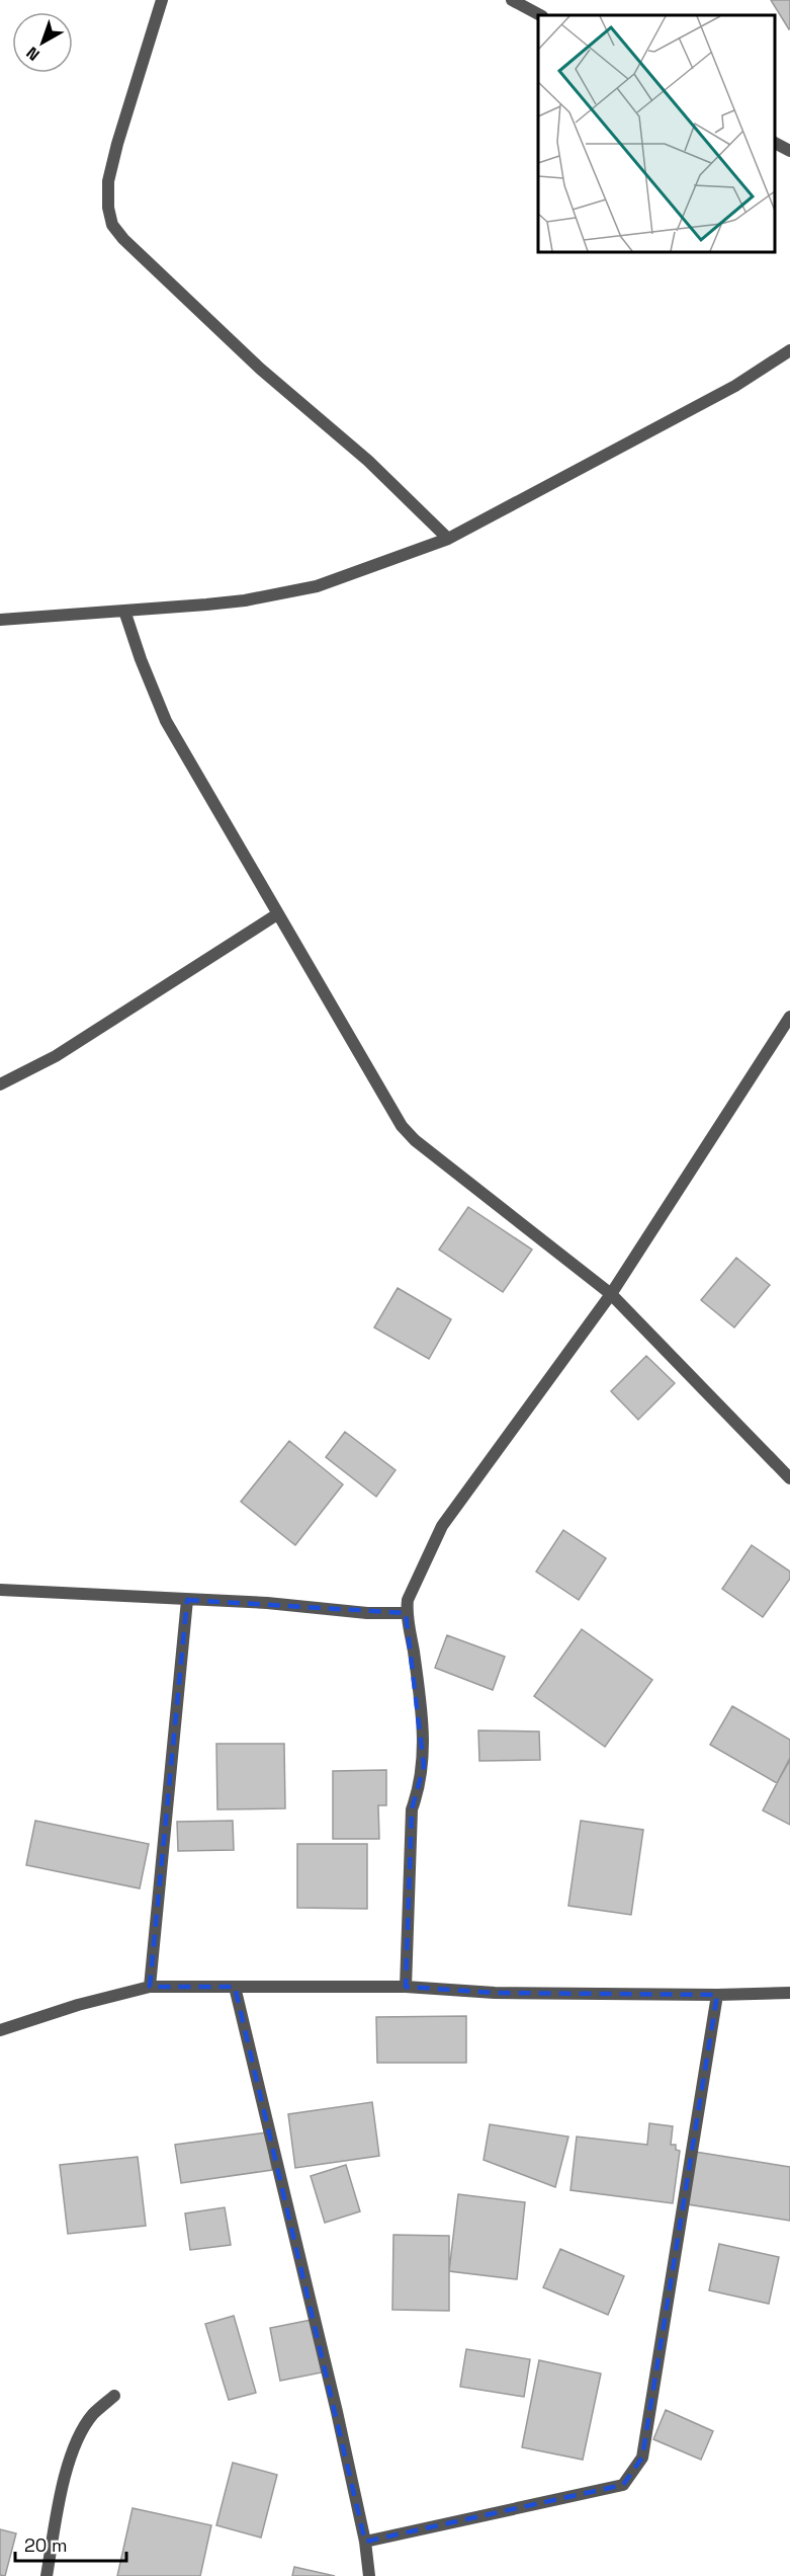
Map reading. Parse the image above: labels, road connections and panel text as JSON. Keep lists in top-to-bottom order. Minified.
{"scale_bar":"20 m","north":"bottom left"}
